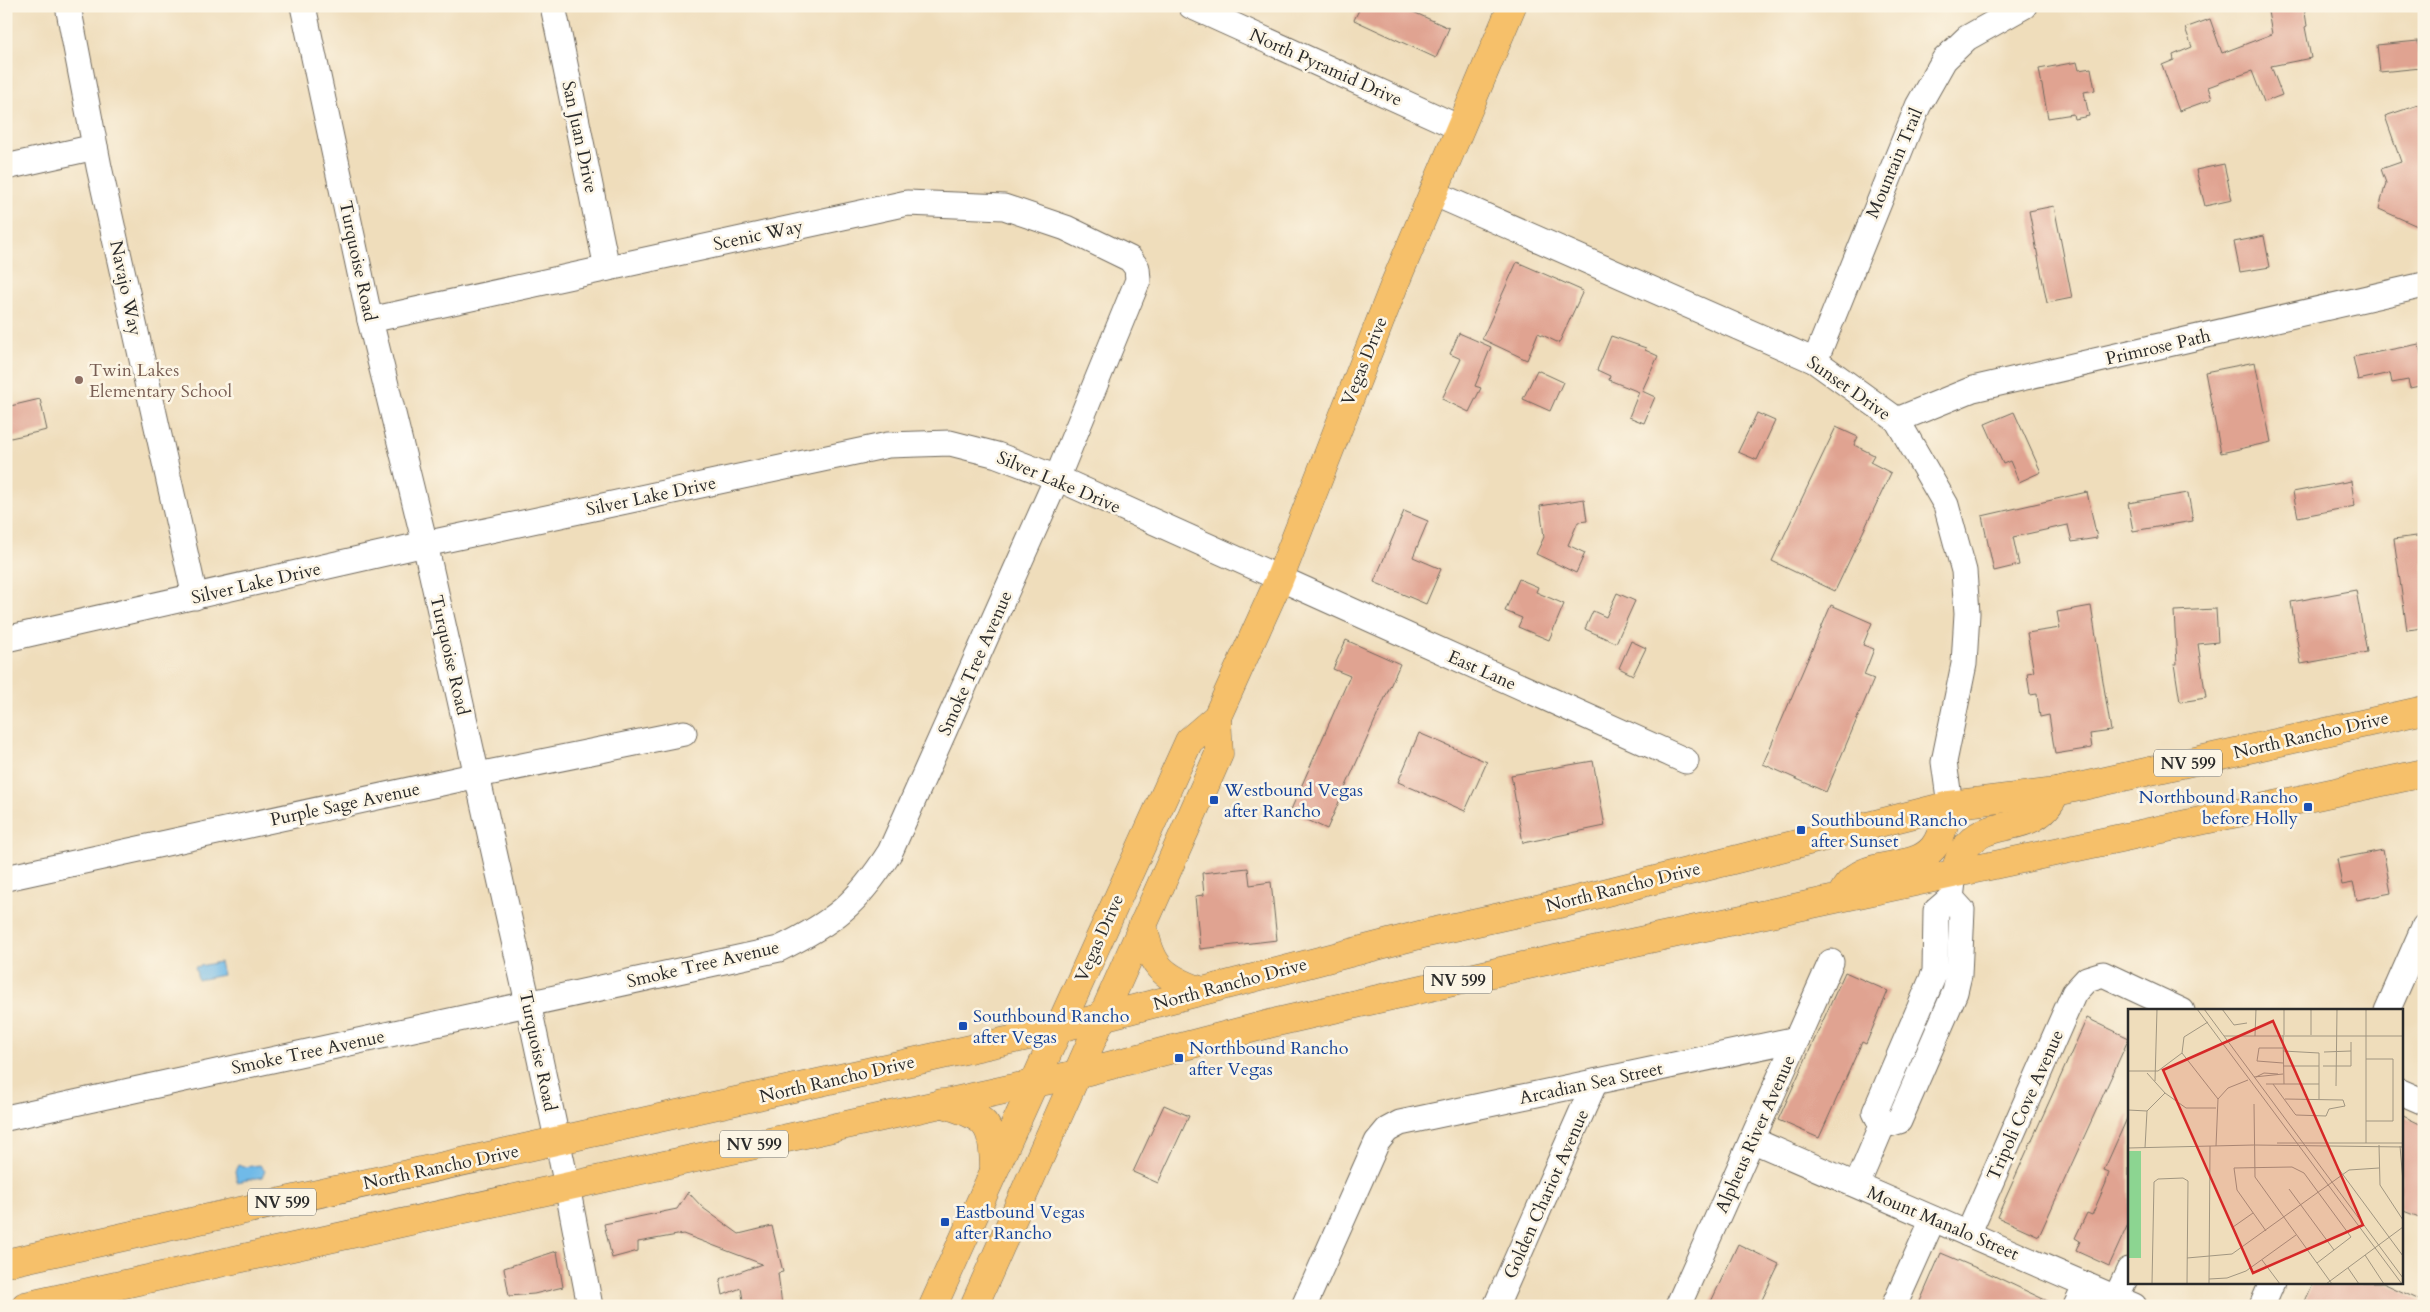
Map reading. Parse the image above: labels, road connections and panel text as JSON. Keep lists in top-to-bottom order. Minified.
{"streets":{"main road":["Vegas Drive","North Rancho Drive","NV 599"],"street":["North Pyramid Drive","San Juan Drive","Mountain Trail","Scenic Way","Turquoise Road","Navajo Way","Primrose Path","Sunset Drive","Silver Lake Drive","Smoke Tree Avenue","East Lane","Purple Sage Avenue","Arcadian Sea Street","Tripoli Cove Avenue","Alpheus River Avenue","Golden Chariot Avenue","Mount Manalo Street"]},"crossings":[["North Pyramid Drive","Vegas Drive"],["San Juan Drive","Scenic Way"],["Mountain Trail","Sunset Drive"],["Scenic Way","Turquoise Road"],["Scenic Way","Smoke Tree Avenue"],["Turquoise Road","Silver Lake Drive"],["Turquoise Road","Smoke Tree Avenue"],["Turquoise Road","North Rancho Drive"],["Turquoise Road","NV 599"],["Turquoise Road","Purple Sage Avenue"],["Navajo Way","Silver Lake Drive"],["Primrose Path","Sunset Drive"],["Vegas Drive","Sunset Drive"],["Vegas Drive","Silver Lake Drive"],["Vegas Drive","East Lane"],["Vegas Drive","North Rancho Drive"],["Vegas Drive","NV 599"],["Sunset Drive","North Rancho Drive"],["Silver Lake Drive","Smoke Tree Avenue"],["Silver Lake Drive","East Lane"],["Arcadian Sea Street","Alpheus River Avenue"],["Arcadian Sea Street","Golden Chariot Avenue"],["Tripoli Cove Avenue","Mount Manalo Street"],["Alpheus River Avenue","Mount Manalo Street"]],"places":{"other":["Twin Lakes Elementary School"],"transit":["Westbound Vegas after Rancho","Northbound Rancho before Holly","Southbound Rancho after Sunset","Southbound Rancho after Vegas","Northbound Rancho after Vegas","Eastbound Vegas after Rancho"]}}
